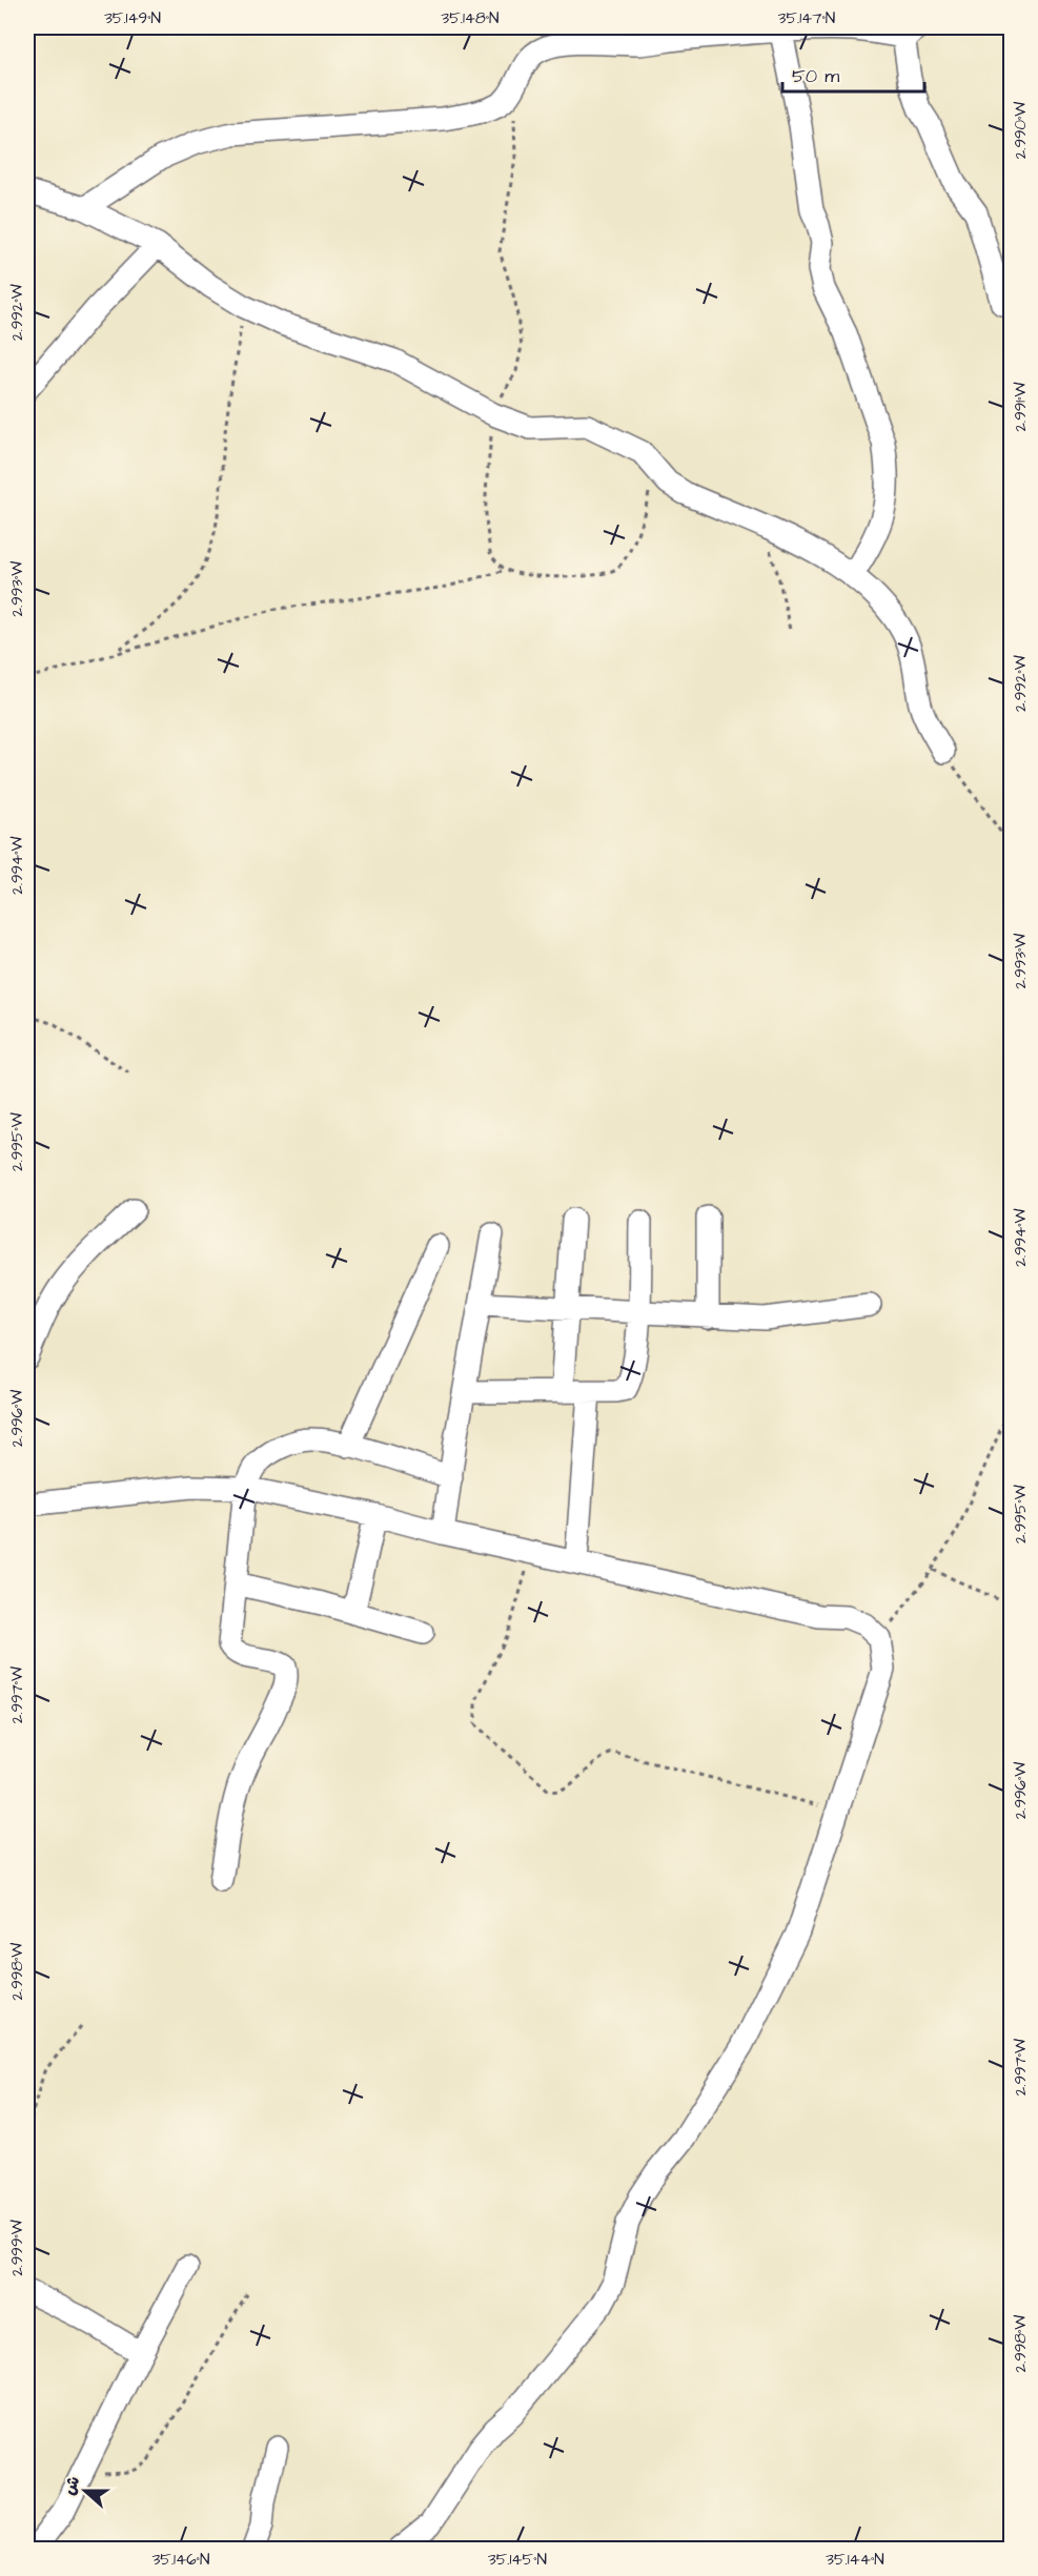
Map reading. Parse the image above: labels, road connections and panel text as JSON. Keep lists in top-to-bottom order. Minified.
{"scale_bar":"50 m","north":"left","coordinates":["35.149°N","35.148°N","35.147°N","2.990°W","2.992°W","2.991°W","2.993°W","2.994°W","2.995°W","2.996°W","2.997°W","2.998°W","2.999°W","35.146°N","35.145°N","35.144°N"]}
